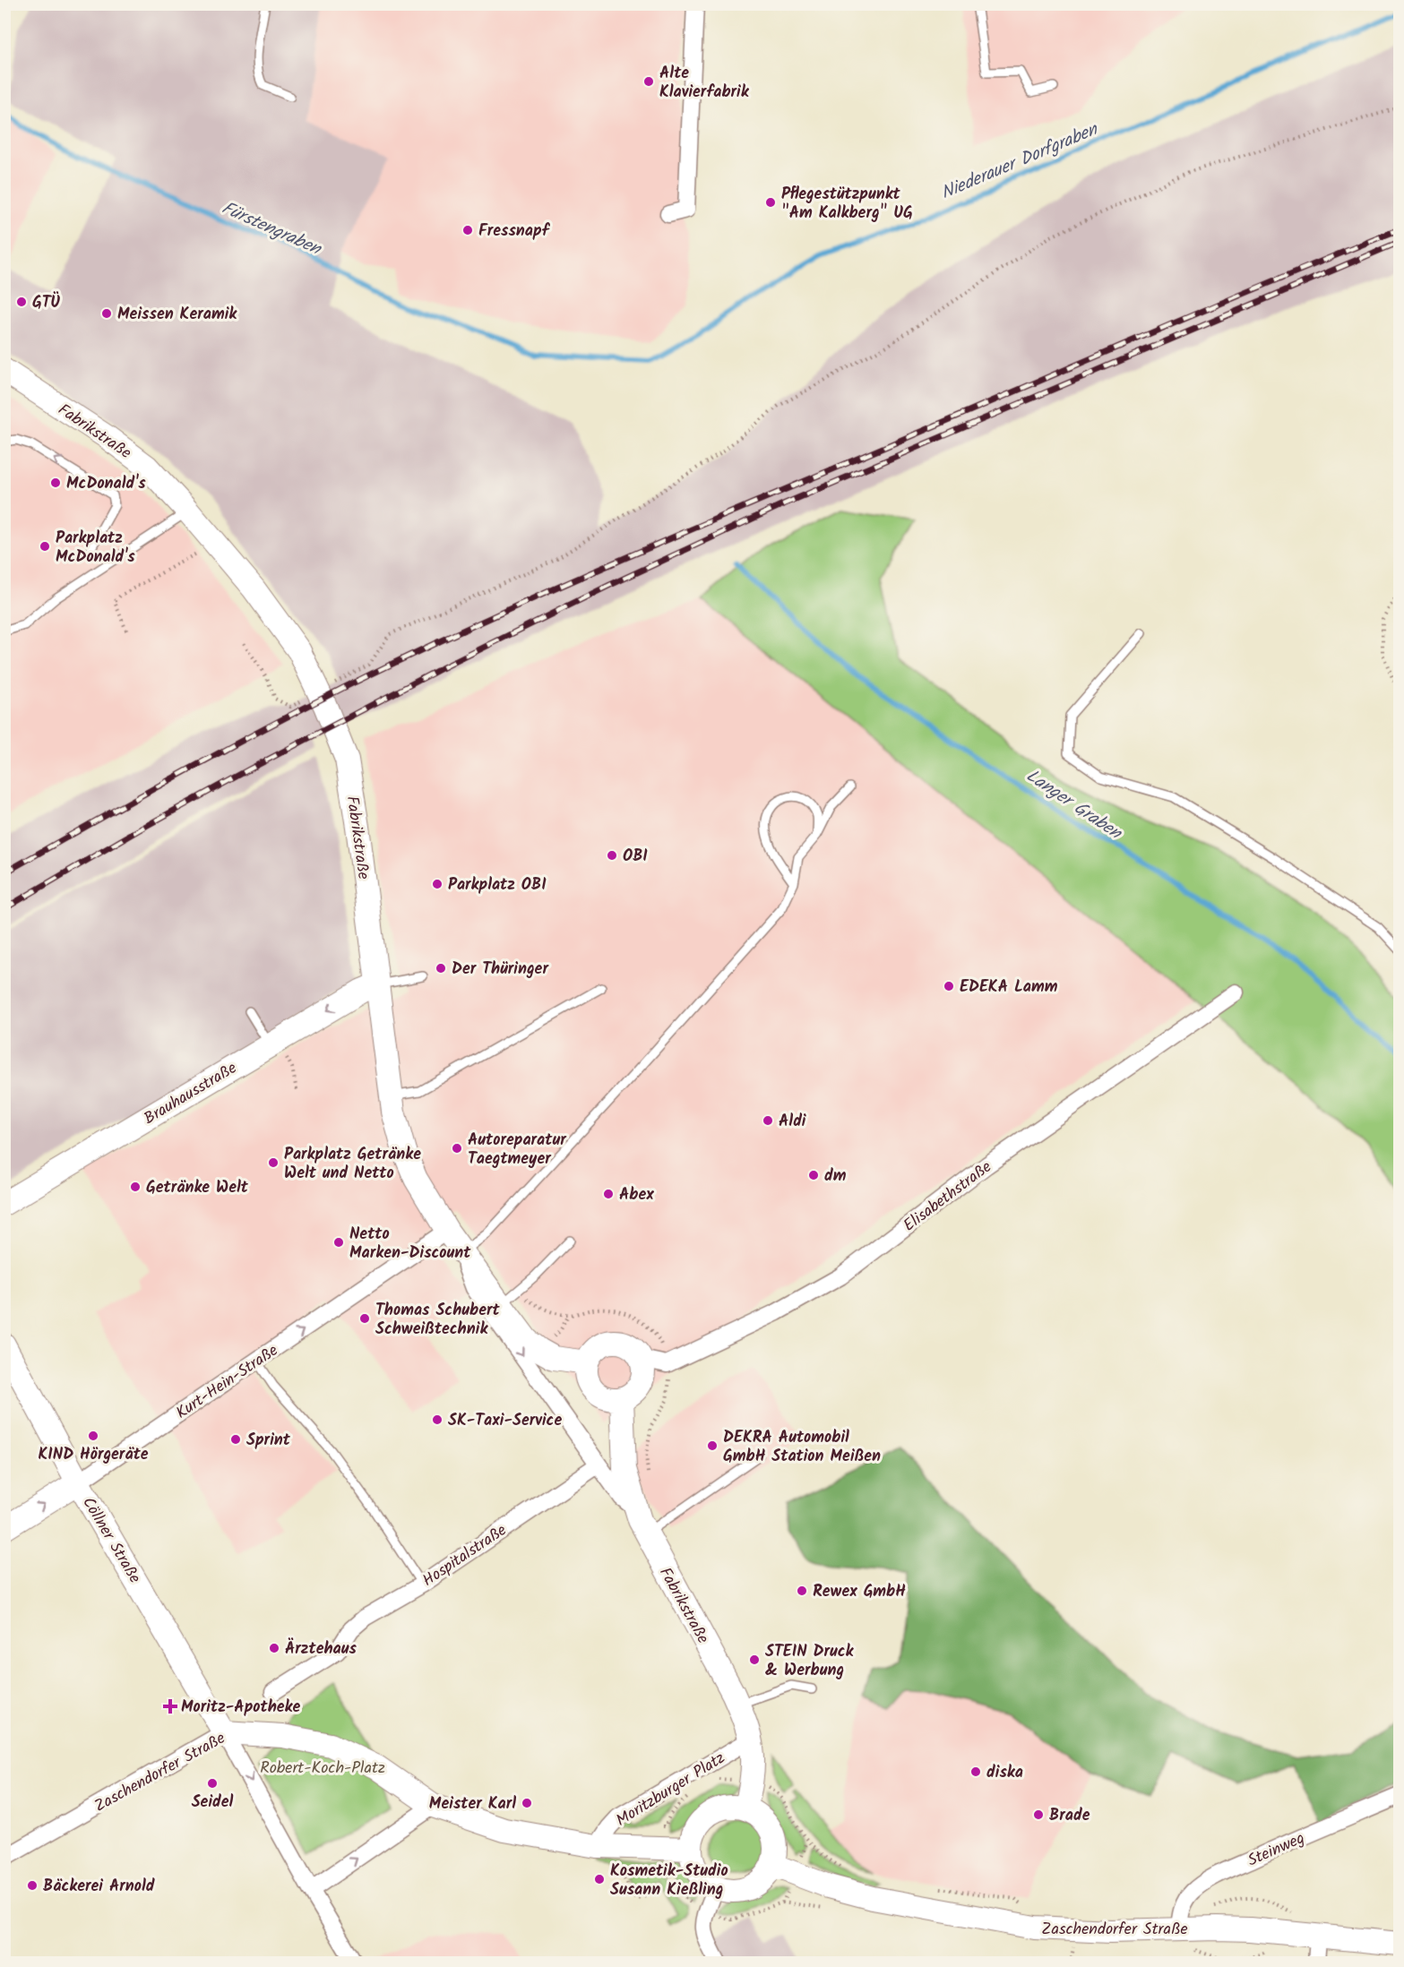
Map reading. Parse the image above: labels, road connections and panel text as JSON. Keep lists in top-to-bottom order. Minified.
{"streets":{"street":["Fabrikstraße","Brauhausstraße","Elisabethstraße","Kurt-Hein-Straße","Cöllner Straße","Hospitalstraße","Zaschendorfer Straße","Moritzburger Platz","Steinweg"]},"crossings":[["Fabrikstraße","Brauhausstraße"],["Fabrikstraße","Kurt-Hein-Straße"],["Fabrikstraße","Zaschendorfer Straße"],["Fabrikstraße","Moritzburger Platz"],["Kurt-Hein-Straße","Cöllner Straße"],["Cöllner Straße","Zaschendorfer Straße"],["Zaschendorfer Straße","Moritzburger Platz"],["Zaschendorfer Straße","Steinweg"]],"one_way":["Kurt-Hein-Straße"],"water":["Niederauer Dorfgraben","Fürstengraben","Langer Graben"],"parks":["Robert-Koch-Platz"],"places":{"other":["Alte Klavierfabrik","Pflegestützpunkt \"Am Kalkberg\" UG","Fressnapf","GTÜ","Meissen Keramik","McDonald's","Parkplatz McDonald's","OBI","Parkplatz OBI","Der Thüringer","EDEKA Lamm","Aldi","Autoreparatur Taegtmeyer","Parkplatz Getränke Welt und Netto","dm","Getränke Welt","Abex","Netto Marken-Discount","Thomas Schubert Schweißtechnik","SK-Taxi-Service","KIND Hörgeräte","Sprint","DEKRA Automobil GmbH Station Meißen","Rewex GmbH","Ärztehaus","STEIN Druck & Werbung","diska","Seidel","Meister Karl","Brade","Kosmetik-Studio Susann Kießling","Bäckerei Arnold"],"health":["Moritz-Apotheke"]}}
